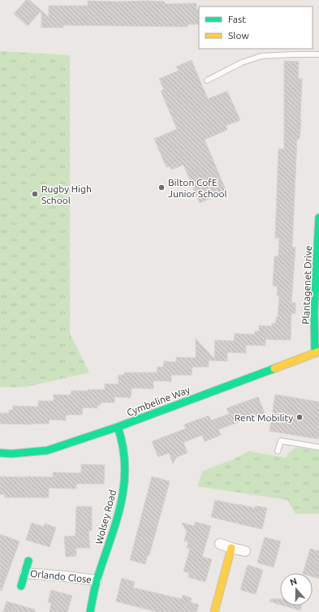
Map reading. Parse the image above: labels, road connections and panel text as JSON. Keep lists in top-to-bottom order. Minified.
{"streets":{"street":["Plantagenet Drive","Cymbeline Way","Wolsey Road","Orlando Close"]},"crossings":[["Plantagenet Drive","Cymbeline Way"],["Cymbeline Way","Wolsey Road"],["Wolsey Road","Orlando Close"]],"places":["Bilton CofE Junior School","Rugby High School","Rent Mobility"],"legend":["Fast","Slow"],"north":"top"}
